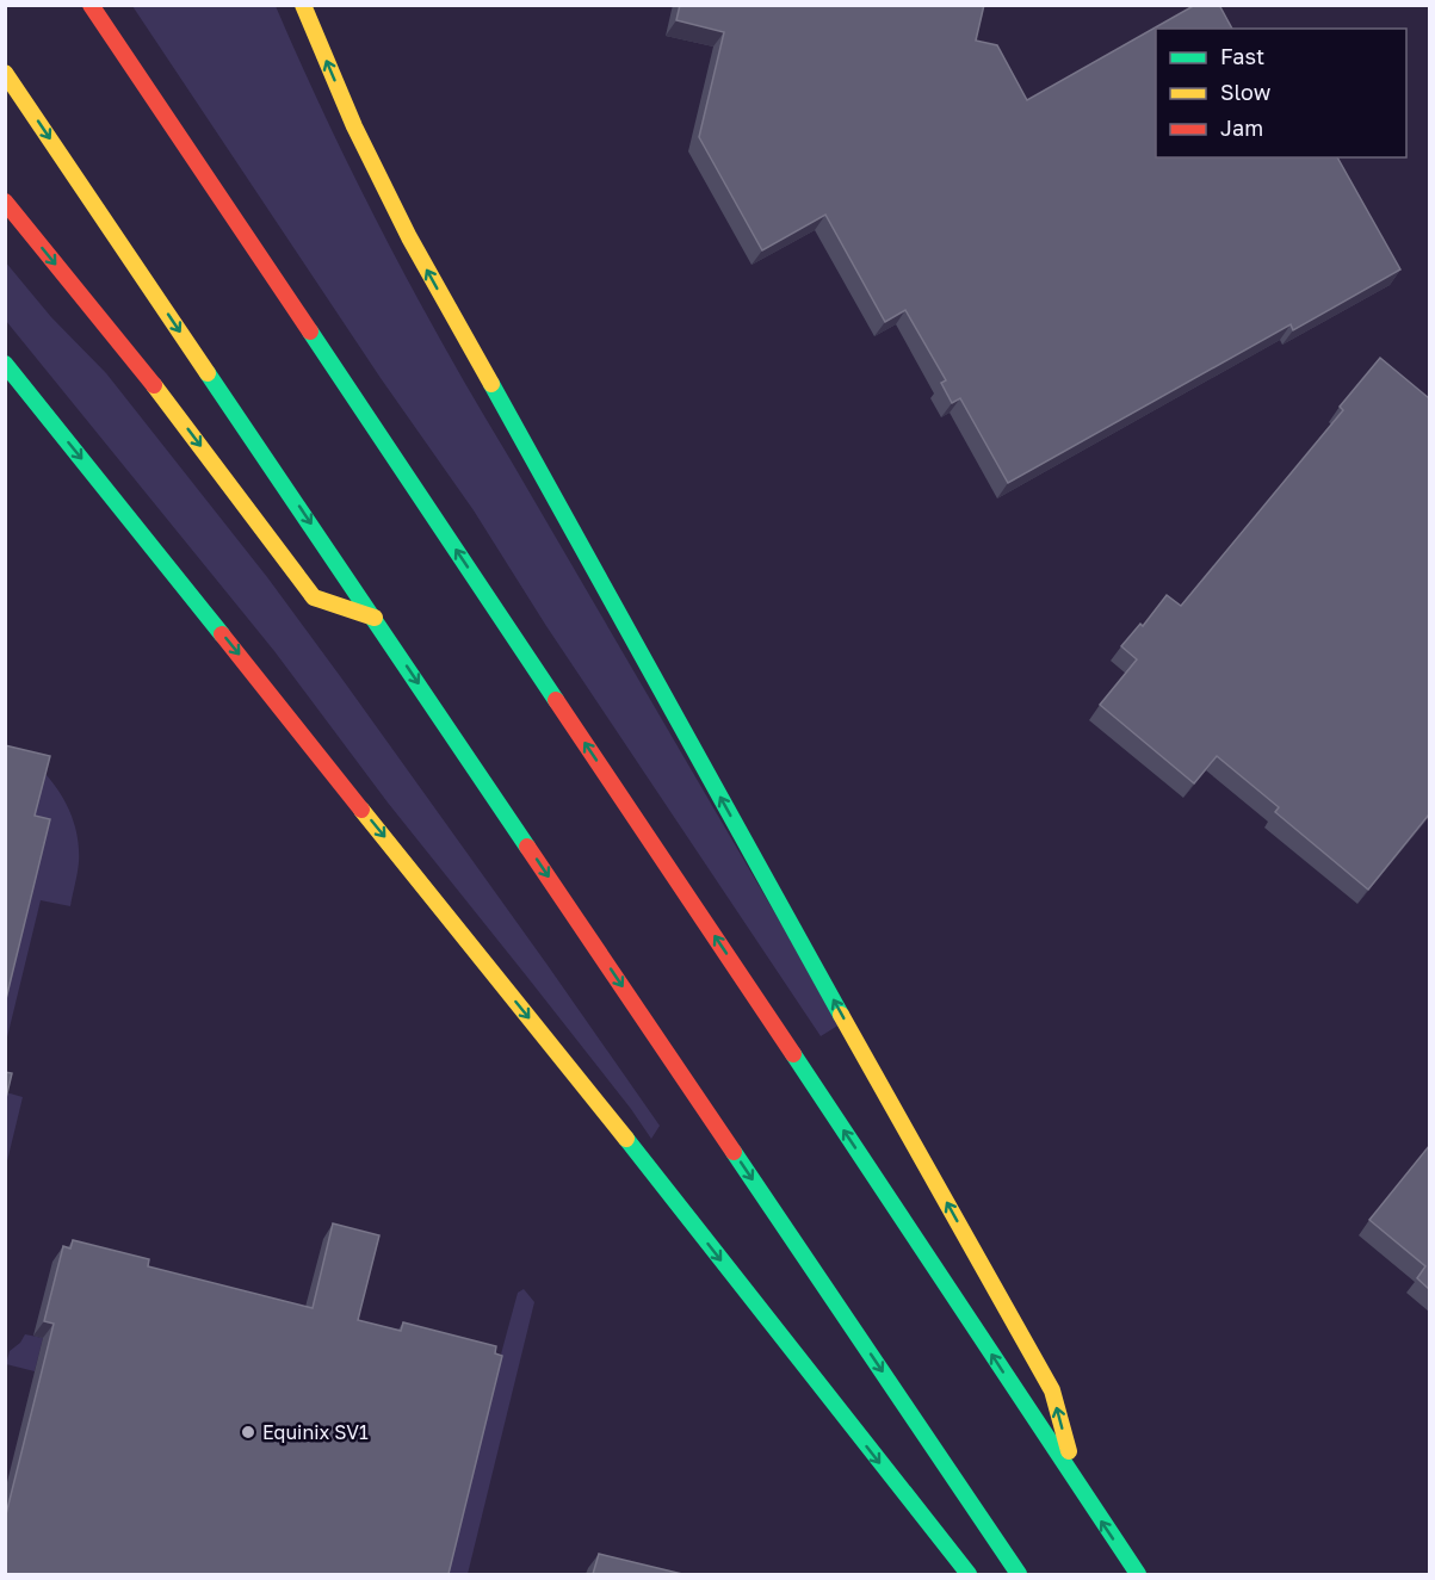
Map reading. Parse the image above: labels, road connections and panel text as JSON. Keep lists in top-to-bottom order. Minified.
{"places":["Equinix SV1"],"legend":["Fast","Slow","Jam"]}
